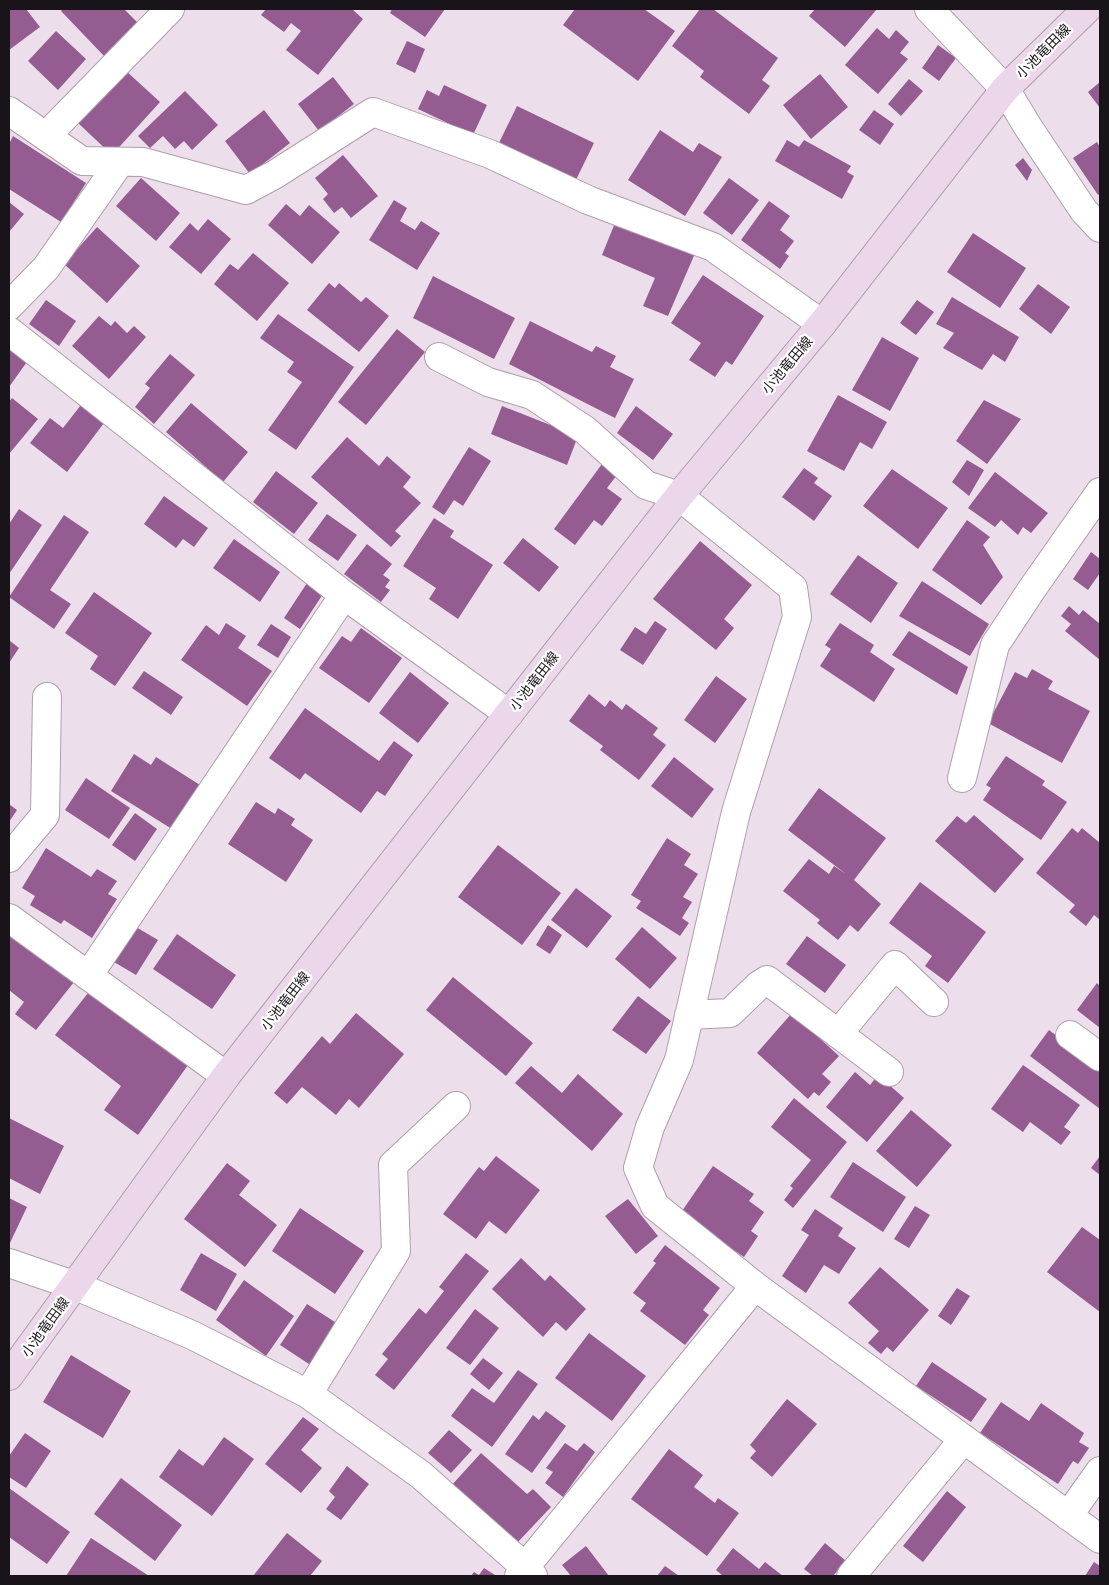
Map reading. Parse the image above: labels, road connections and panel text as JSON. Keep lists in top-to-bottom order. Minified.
{"streets":{"main road":["小池竜田線"]}}
